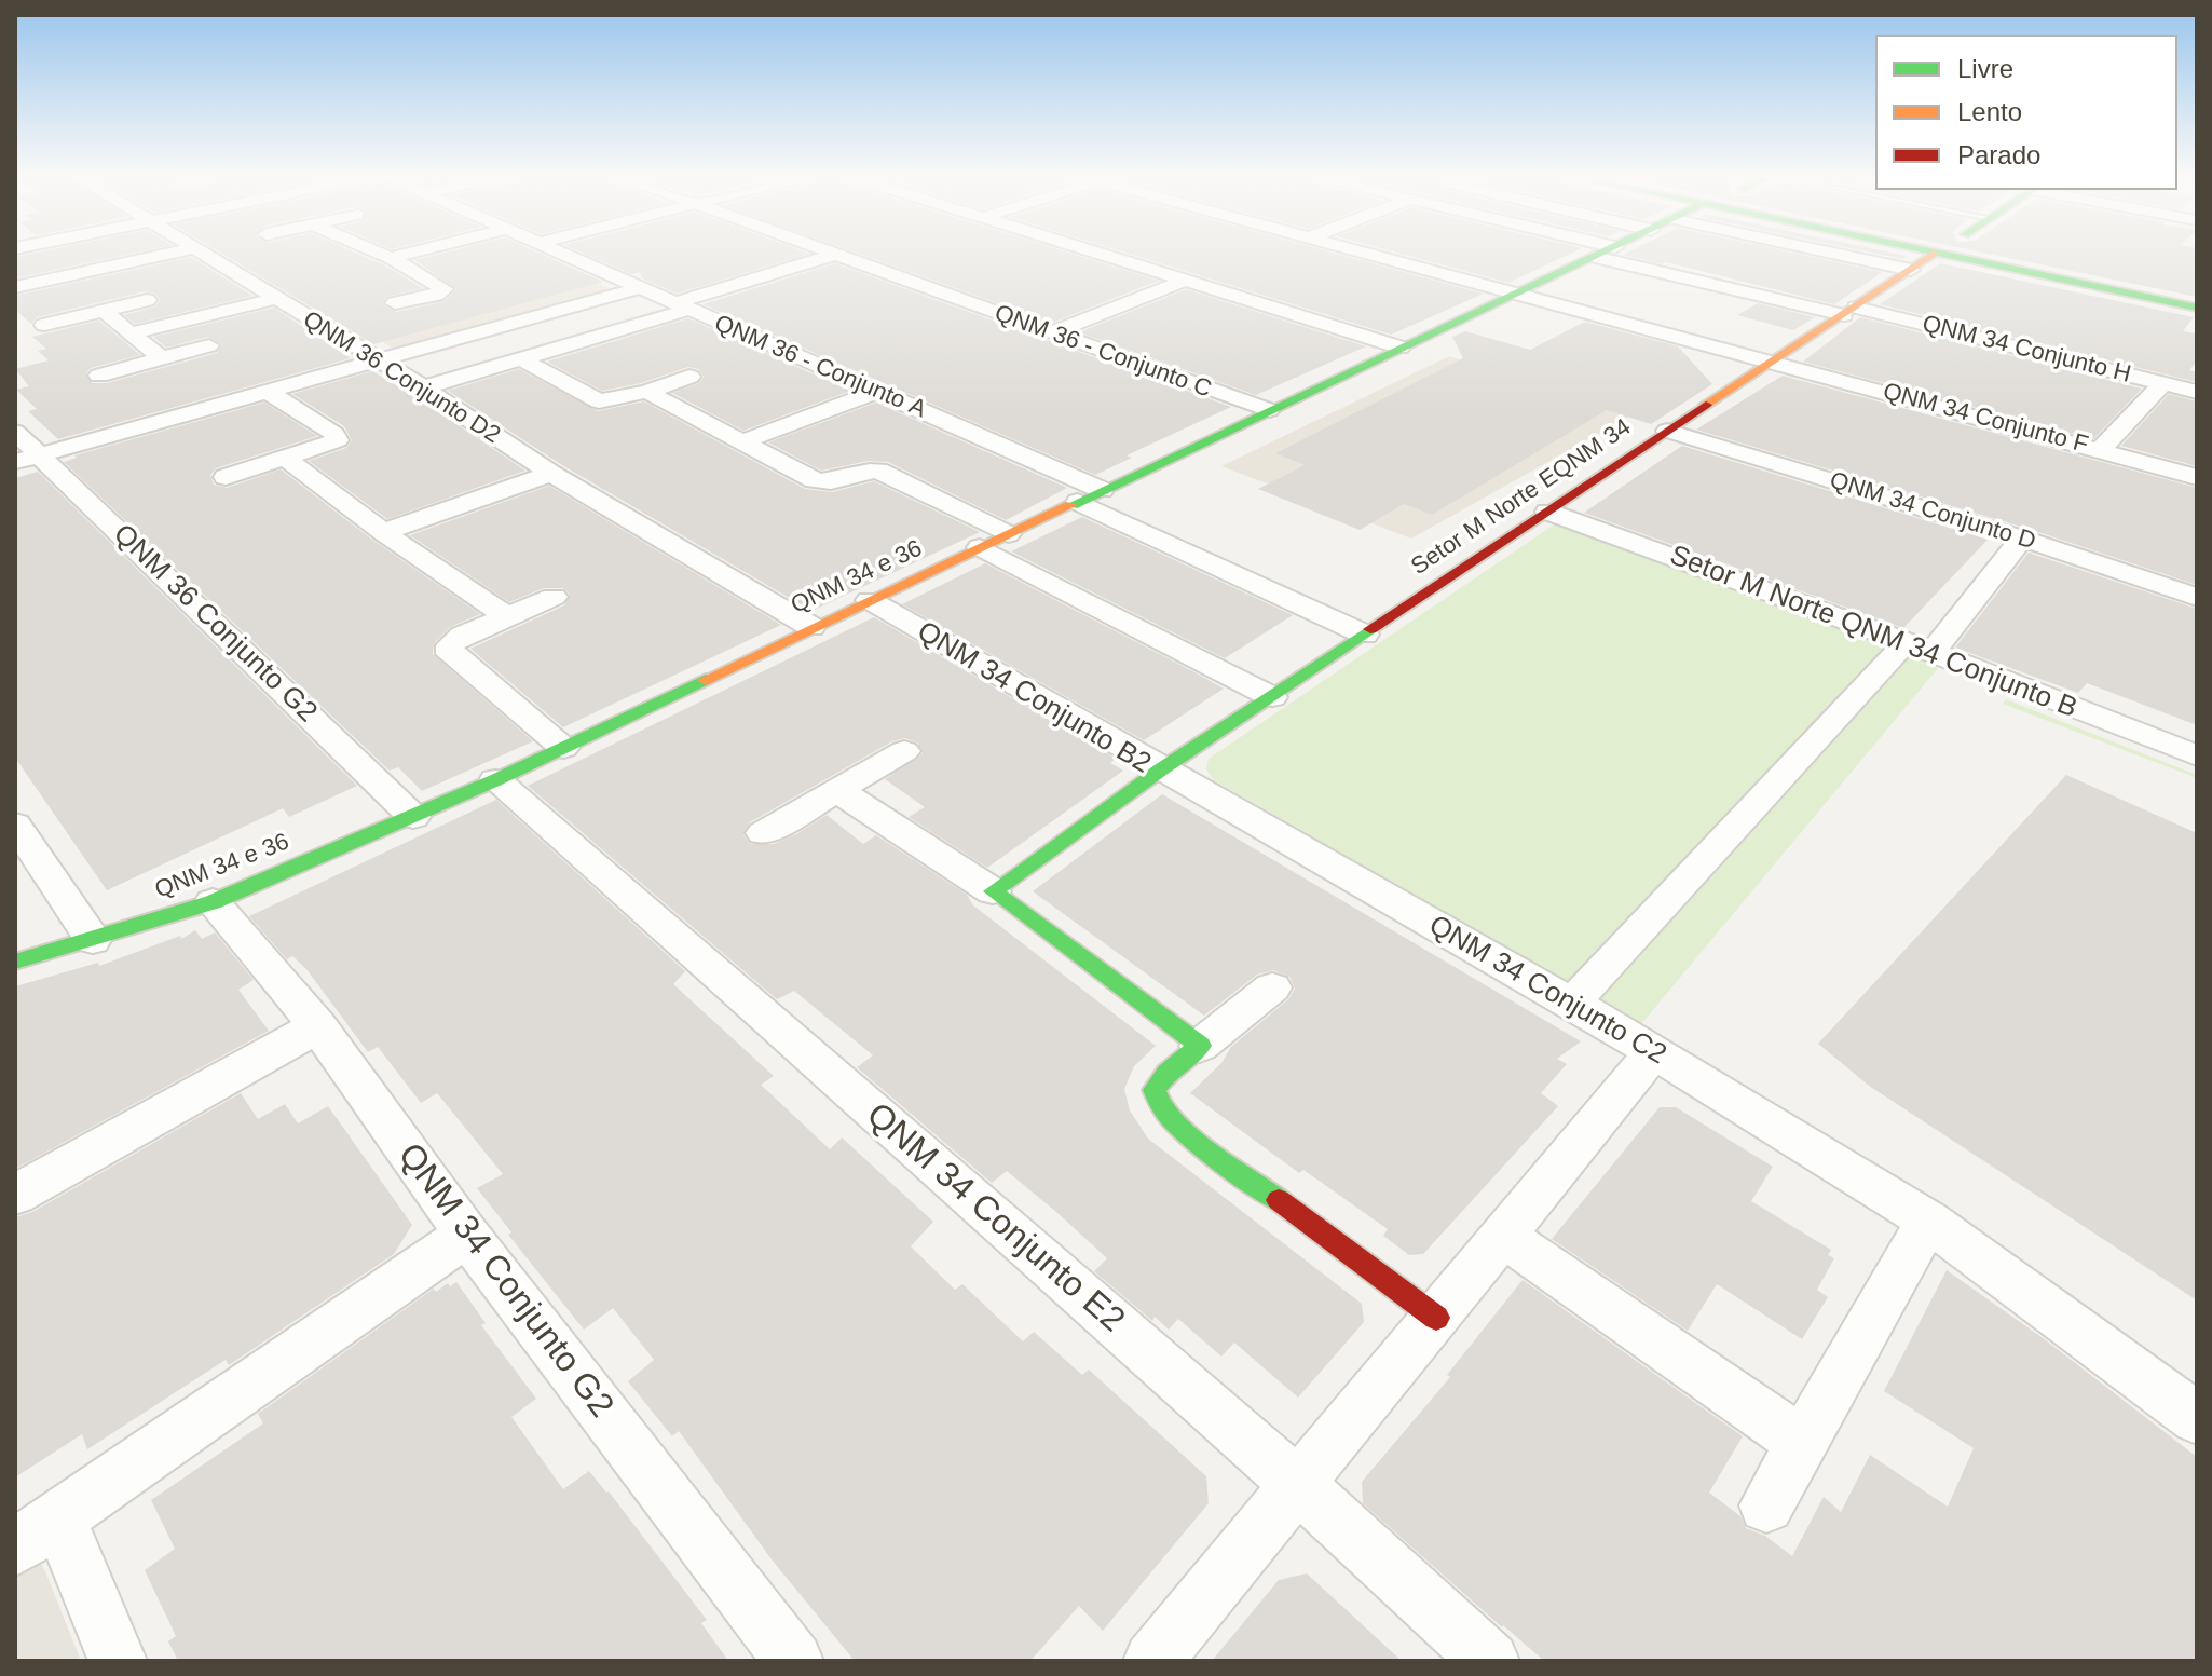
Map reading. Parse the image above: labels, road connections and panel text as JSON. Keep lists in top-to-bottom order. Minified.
{"streets":{"street":["QNM 34 Conjunto H","QNM 36 - Conjunto C","QNM 36 - Conjunto A","QNM 36 Conjunto D2","QNM 34 Conjunto F","Setor M Norte EQNM 34","QNM 34 Conjunto D","QNM 34 e 36","QNM 36 Conjunto G2","Setor M Norte QNM 34 Conjunto B","QNM 34 Conjunto B2","QNM 34 Conjunto C2","QNM 34 Conjunto E2","QNM 34 Conjunto G2"]},"crossings":[["QNM 34 Conjunto H","Setor M Norte EQNM 34"],["QNM 34 Conjunto H","QNM 34 e 36"],["QNM 36 - Conjunto C","QNM 34 e 36"],["QNM 36 - Conjunto A","Setor M Norte EQNM 34"],["QNM 36 - Conjunto A","QNM 34 e 36"],["QNM 36 Conjunto D2","QNM 34 e 36"],["QNM 34 Conjunto F","Setor M Norte EQNM 34"],["QNM 34 Conjunto F","QNM 34 e 36"],["Setor M Norte EQNM 34","QNM 34 Conjunto D"],["Setor M Norte EQNM 34","Setor M Norte QNM 34 Conjunto B"],["Setor M Norte EQNM 34","QNM 34 Conjunto B2"],["Setor M Norte EQNM 34","QNM 34 Conjunto C2"],["QNM 34 e 36","QNM 36 Conjunto G2"],["QNM 34 e 36","QNM 34 Conjunto B2"],["QNM 34 e 36","QNM 34 Conjunto E2"],["QNM 34 e 36","QNM 34 Conjunto G2"],["QNM 34 Conjunto B2","QNM 34 Conjunto C2"]],"legend":["Livre","Lento","Parado"]}
